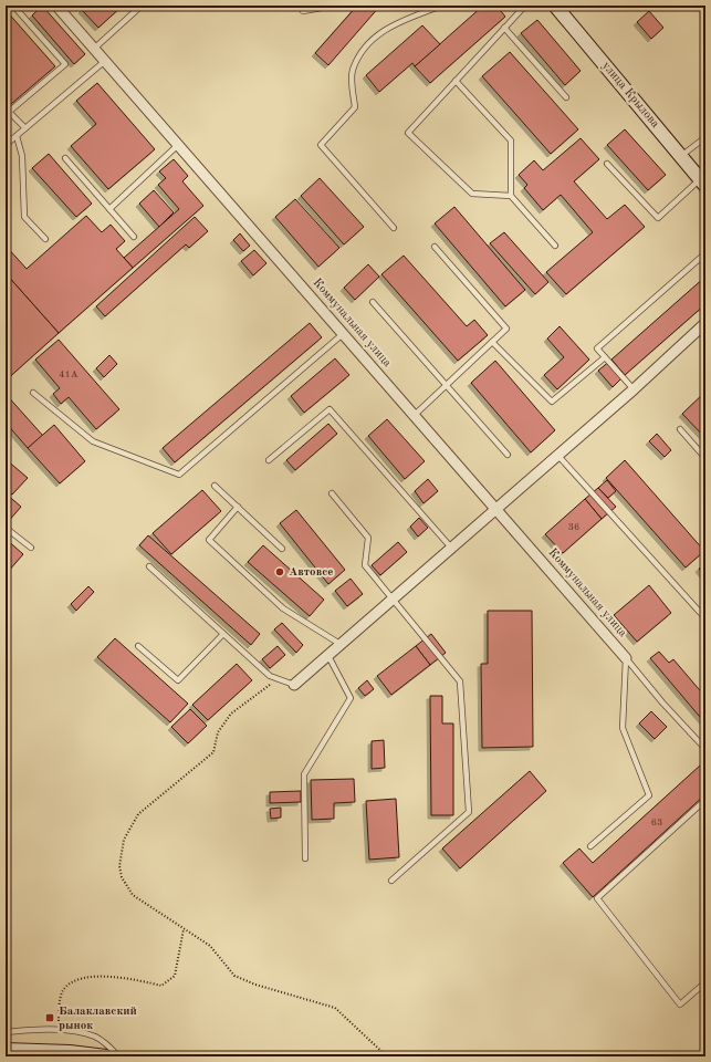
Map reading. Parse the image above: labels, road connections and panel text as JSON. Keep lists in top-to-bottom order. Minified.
{"streets":{"street":["улица Крылова","Коммунальная улица"]},"places":{"other":["Автовсе"],"transit":["Балаклавский рынок"]},"house_numbers":["41А","36","63"]}
